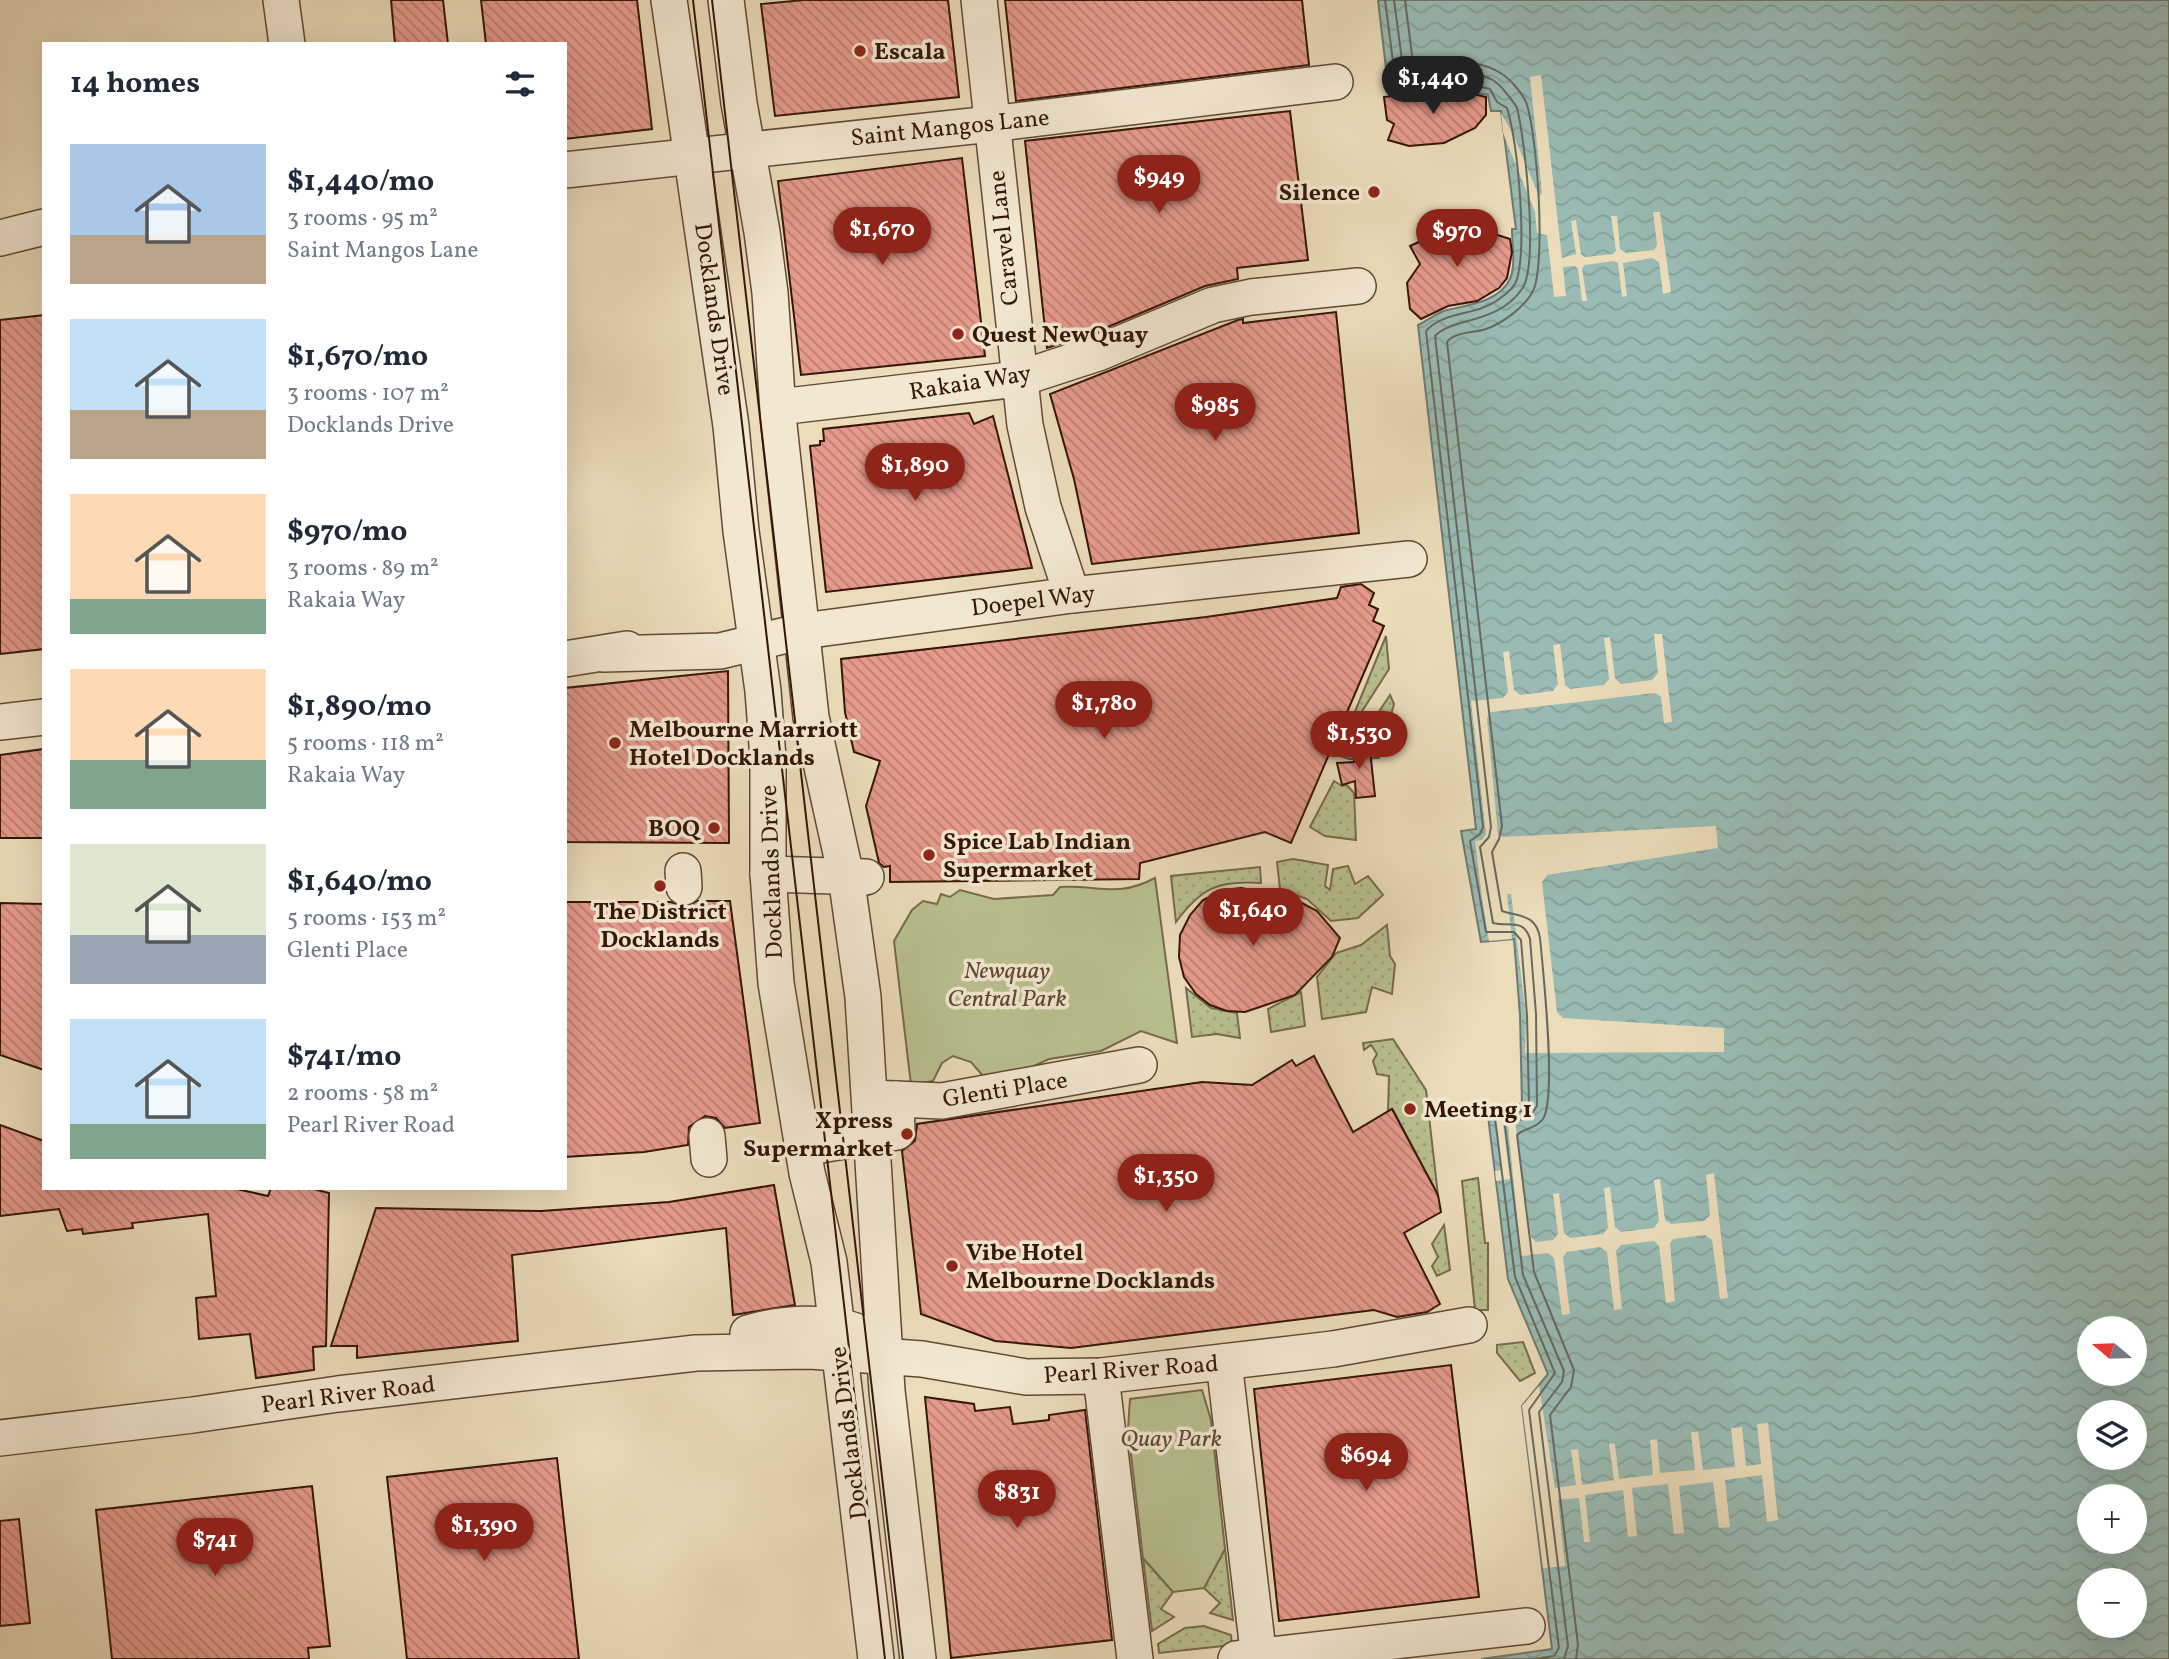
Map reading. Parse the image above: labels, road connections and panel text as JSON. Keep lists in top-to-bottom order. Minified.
{"streets":{"street":["Saint Mangos Lane","Caravel Lane","Docklands Drive","Rakaia Way","Doepel Way","Glenti Place","Pearl River Road"]},"crossings":[["Saint Mangos Lane","Caravel Lane"],["Saint Mangos Lane","Docklands Drive"],["Caravel Lane","Rakaia Way"],["Caravel Lane","Doepel Way"],["Docklands Drive","Rakaia Way"],["Docklands Drive","Doepel Way"],["Docklands Drive","Glenti Place"],["Docklands Drive","Pearl River Road"]],"parks":["Newquay Central Park","Quay Park"],"places":["Escala","Silence","Quest NewQuay","Melbourne Marriott Hotel Docklands","BOQ","Spice Lab Indian Supermarket","The District Docklands","Meeting 1","Xpress Supermarket","Vibe Hotel Melbourne Docklands"],"north":"left","page":{"heading":"14 homes","price":["$1,440","$949","$1,670","$970","$985","$1,890","$1,780","$1,530","$1,640","$1,350","$694","$831","$1,390","$741"],"list":[{"name":"$1,440/mo","note":"3 rooms · 95 m² · Saint Mangos Lane"},{"name":"$1,670/mo","note":"3 rooms · 107 m² · Docklands Drive"},{"name":"$970/mo","note":"3 rooms · 89 m² · Rakaia Way"},{"name":"$1,890/mo","note":"5 rooms · 118 m² · Rakaia Way"},{"name":"$1,640/mo","note":"5 rooms · 153 m² · Glenti Place"},{"name":"$741/mo","note":"2 rooms · 58 m² · Pearl River Road"}],"map_buttons":["+","−"]}}
